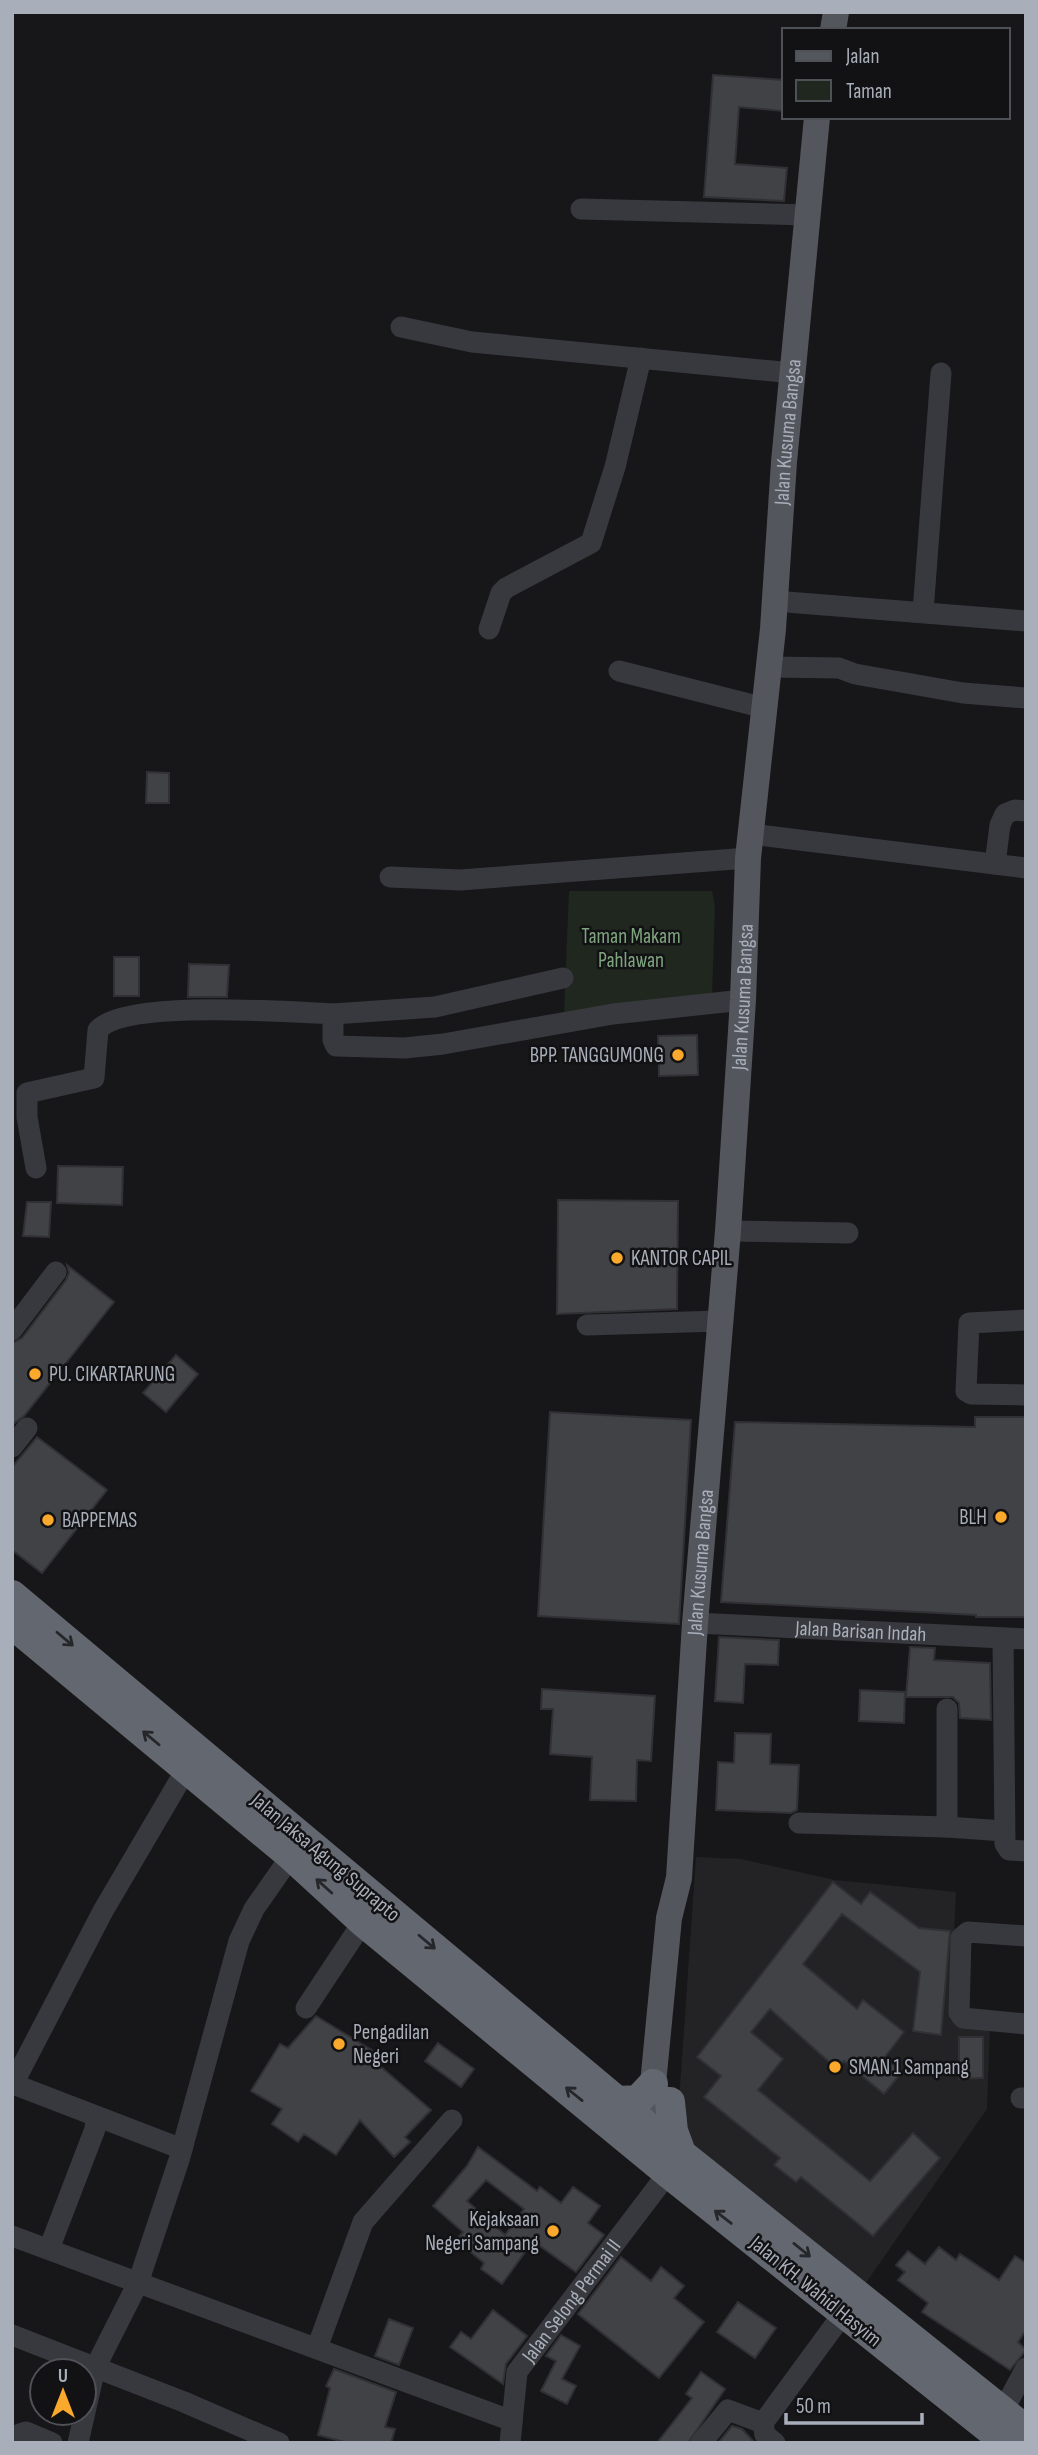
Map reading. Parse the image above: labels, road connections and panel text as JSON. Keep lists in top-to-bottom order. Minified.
{"streets":{"highway":["Jalan Jaksa Agung Suprapto","Jalan KH. Wahid Hasyim"],"main road":["Jalan Kusuma Bangsa"],"street":["Jalan Barisan Indah","Jalan Selong Permai II"]},"crossings":[["Jalan Kusuma Bangsa","Jalan Barisan Indah"],["Jalan Kusuma Bangsa","Jalan Jaksa Agung Suprapto"],["Jalan Kusuma Bangsa","Jalan KH. Wahid Hasyim"],["Jalan Jaksa Agung Suprapto","Jalan KH. Wahid Hasyim"],["Jalan KH. Wahid Hasyim","Jalan Selong Permai II"]],"parks":["Taman Makam Pahlawan"],"places":["BPP. TANGGUMONG","KANTOR CAPIL","PU. CIKARTARUNG","BLH","BAPPEMAS","Pengadilan Negeri","SMAN 1 Sampang","Kejaksaan Negeri Sampang"],"legend":["Jalan","Taman"],"scale_bar":"50 m","north":"top"}
